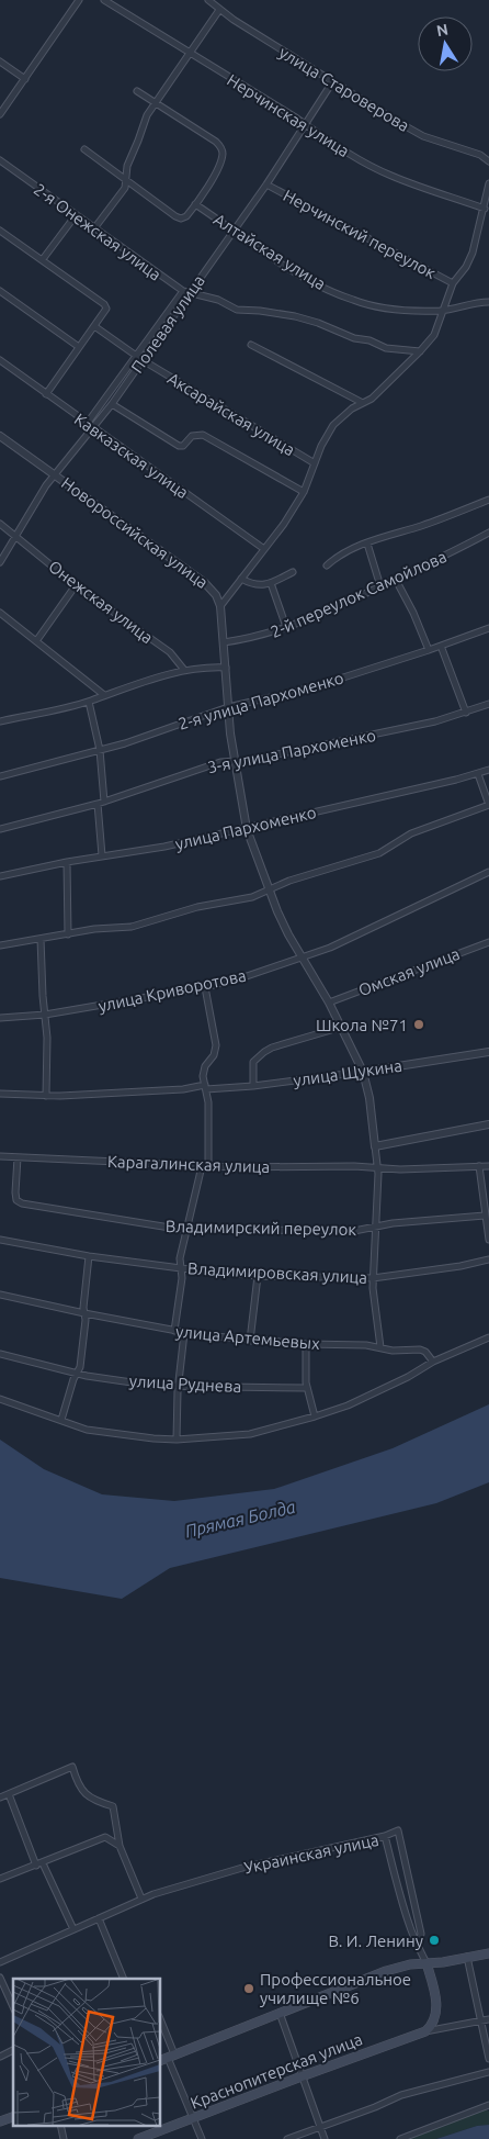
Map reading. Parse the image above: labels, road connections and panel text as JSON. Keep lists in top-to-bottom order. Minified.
{"streets":{"main road":["Краснопитерская улица"],"street":["улица Староверова","Нерчинская улица","2-я Онежская улица","Нерчинский переулок","Алтайская улица","Полевая улица","Аксарайская улица","Кавказская улица","Новороссийская улица","2-й переулок Самойлова","Онежская улица","2-я улица Пархоменко","3-я улица Пархоменко","улица Пархоменко","Омская улица","улица Криворотова","улица Щукина","Карагалинская улица","Владимирский переулок","Владимировская улица","улица Артемьевых","улица Руднева","Украинская улица"]},"crossings":[["улица Староверова","Полевая улица"],["Нерчинская улица","Полевая улица"],["2-я Онежская улица","Полевая улица"],["Нерчинский переулок","Полевая улица"],["Алтайская улица","Полевая улица"],["Полевая улица","Аксарайская улица"],["Полевая улица","Кавказская улица"],["Полевая улица","Новороссийская улица"],["Полевая улица","Онежская улица"],["Новороссийская улица","2-й переулок Самойлова"],["Новороссийская улица","2-я улица Пархоменко"],["Новороссийская улица","3-я улица Пархоменко"],["Новороссийская улица","улица Пархоменко"],["Новороссийская улица","Омская улица"],["Новороссийская улица","улица Криворотова"],["Новороссийская улица","улица Щукина"],["Карагалинская улица","Владимирский переулок"]],"water":["Прямая Болда"],"places":["Школа №71","В. И. Ленину","Профессиональное училище №6"],"north":"top"}
